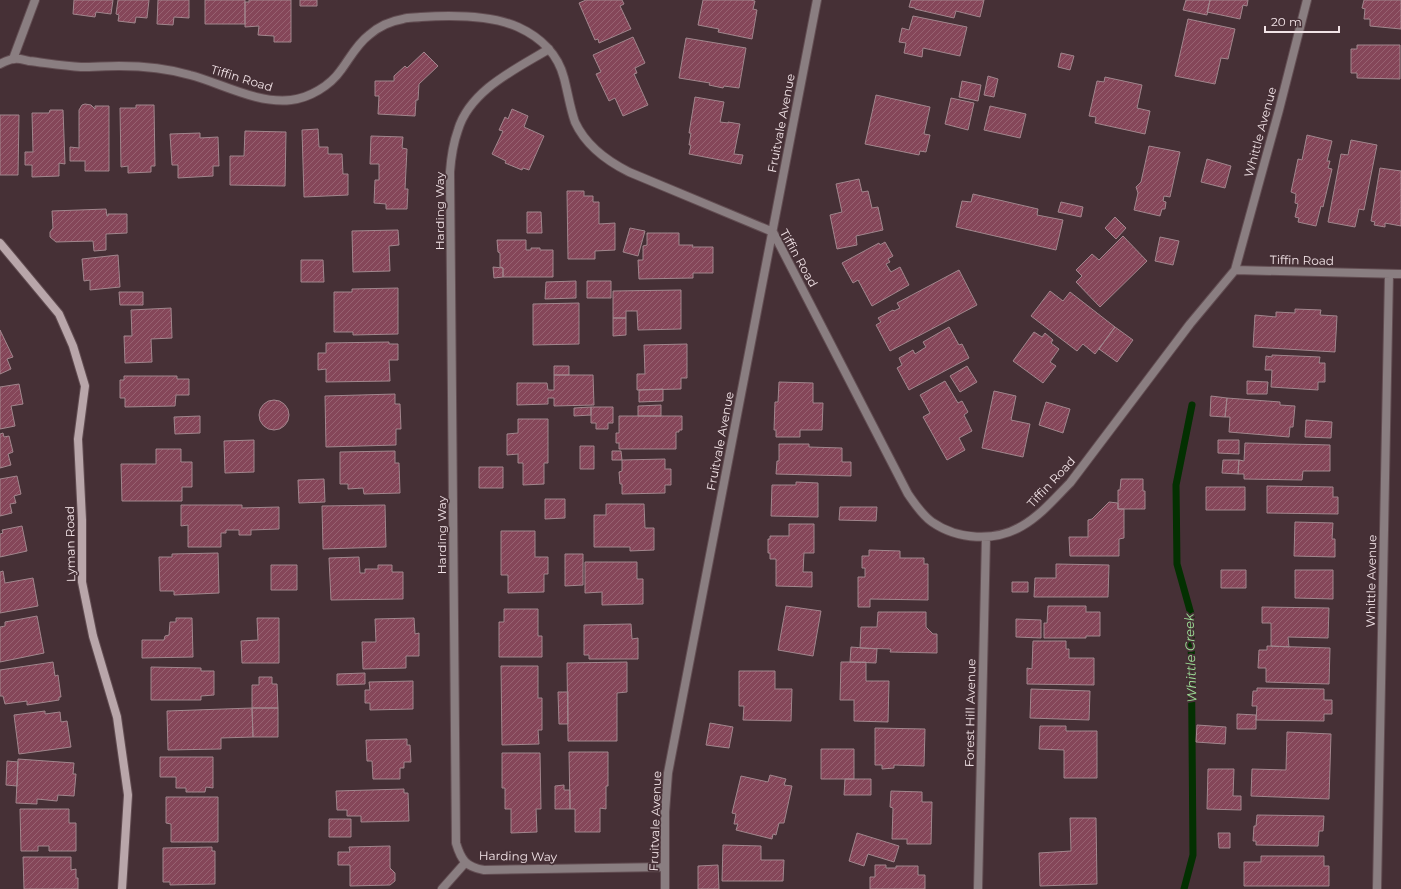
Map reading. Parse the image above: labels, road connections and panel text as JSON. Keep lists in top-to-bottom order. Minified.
{"streets":{"street":["Tiffin Road","Fruitvale Avenue","Whittle Avenue","Harding Way","Lyman Road","Forest Hill Avenue"]},"crossings":[["Tiffin Road","Fruitvale Avenue"],["Tiffin Road","Whittle Avenue"],["Tiffin Road","Harding Way"],["Tiffin Road","Forest Hill Avenue"],["Fruitvale Avenue","Harding Way"]],"water":["Whittle Creek"],"scale_bar":"20 m"}
